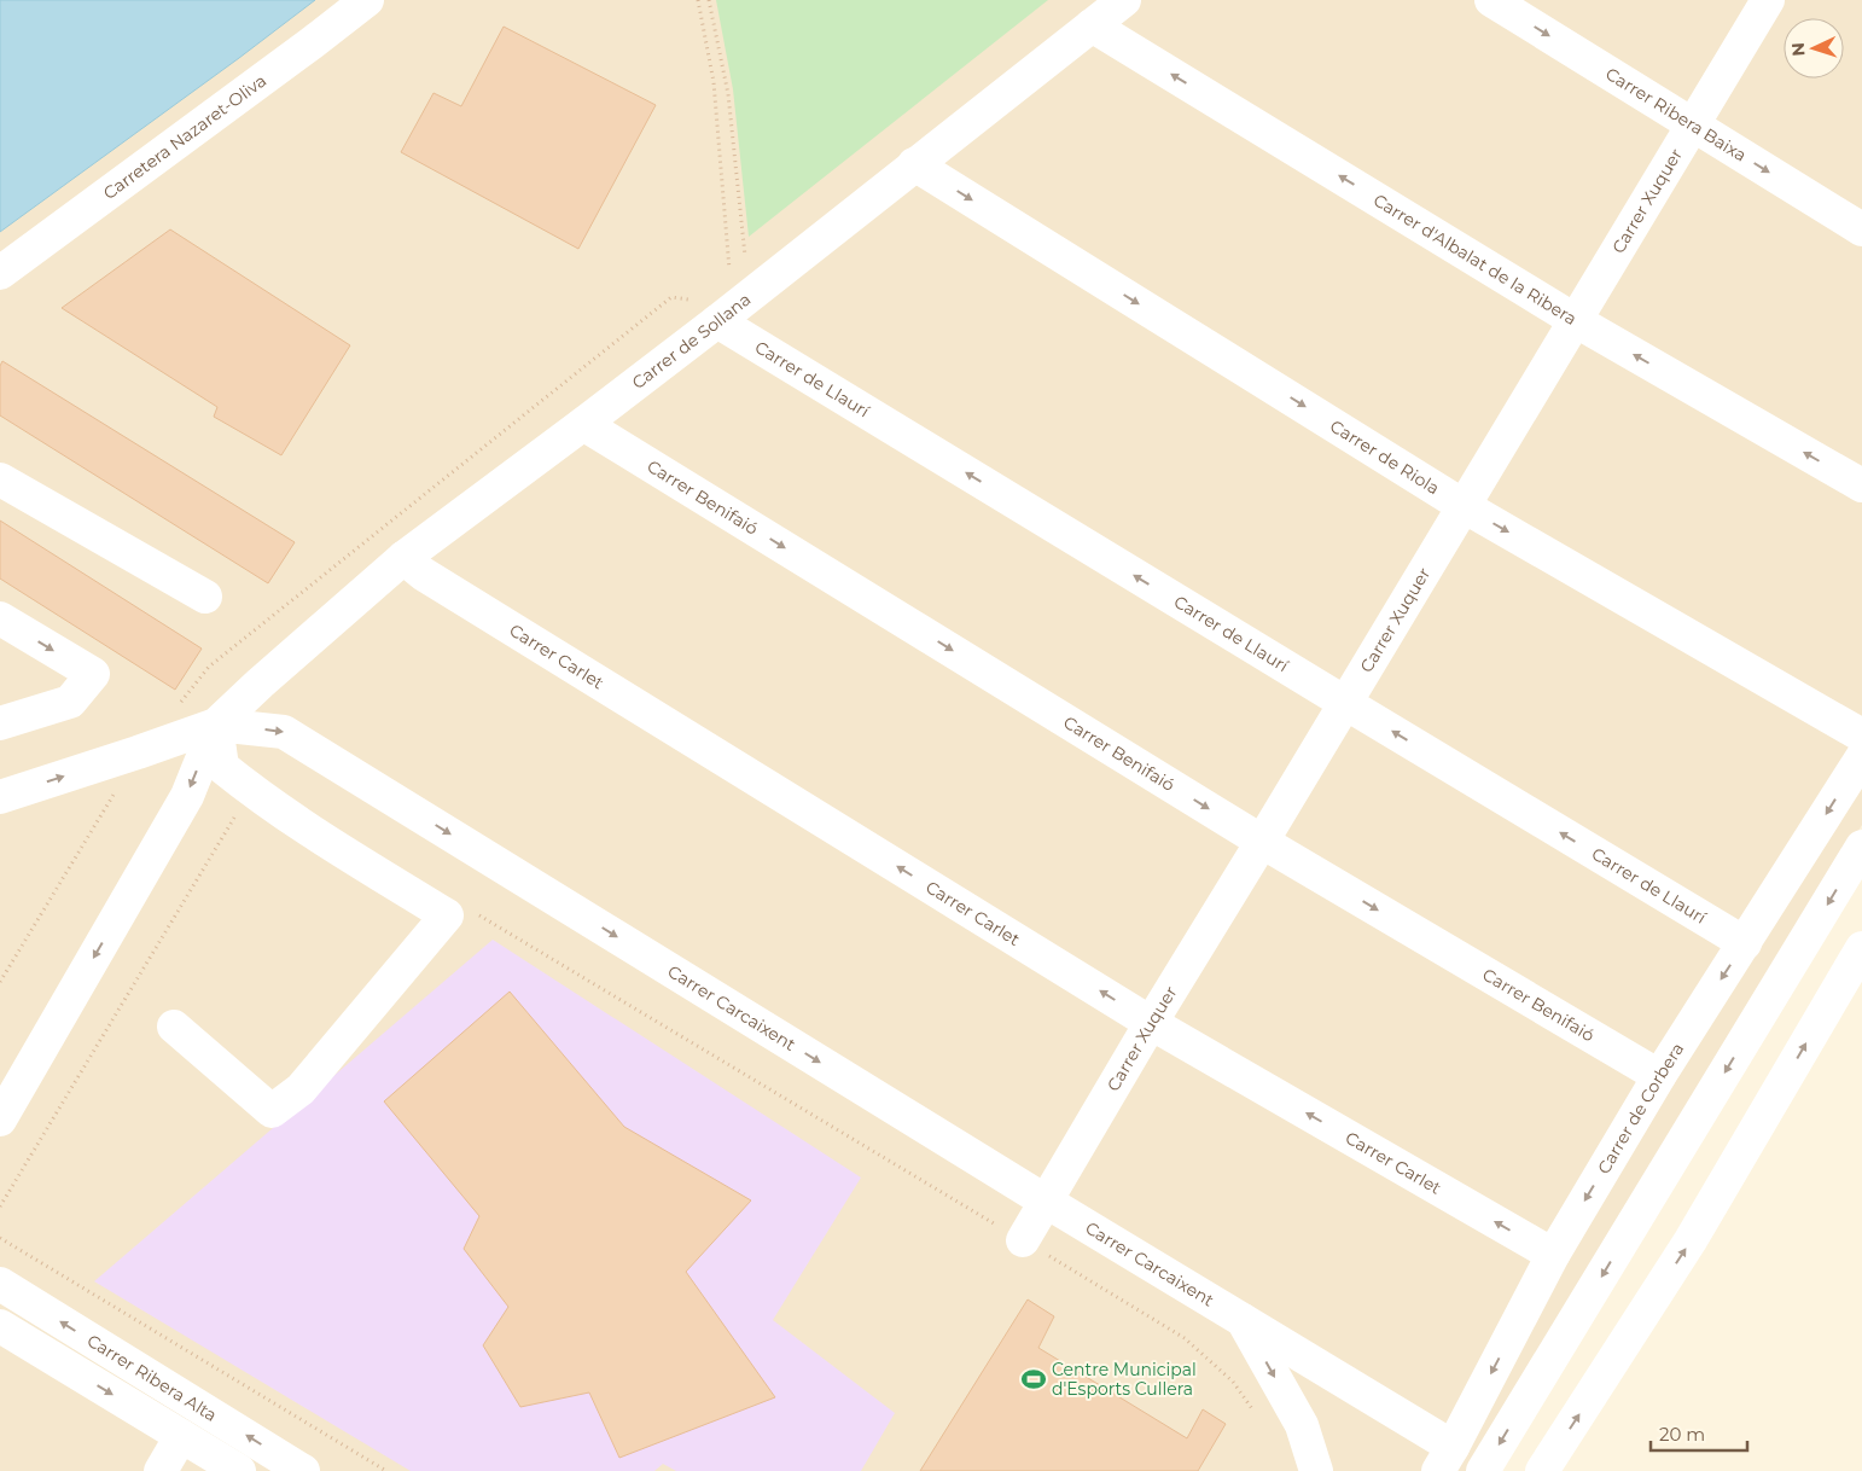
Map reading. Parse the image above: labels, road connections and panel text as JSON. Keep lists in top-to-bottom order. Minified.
{"streets":{"street":["Carrer Ribera Baixa","Carretera Nazaret-Oliva","Carrer Xuquer","Carrer d'Albalat de la Ribera","Carrer de Sollana","Carrer de Llaurí","Carrer de Riola","Carrer Benifaió","Carrer Carlet","Carrer Carcaixent","Carrer de Corbera","Carrer Ribera Alta"]},"crossings":[["Carrer Ribera Baixa","Carrer Xuquer"],["Carrer Xuquer","Carrer d'Albalat de la Ribera"],["Carrer Xuquer","Carrer de Llaurí"],["Carrer Xuquer","Carrer de Riola"],["Carrer Xuquer","Carrer Benifaió"],["Carrer Xuquer","Carrer Carlet"],["Carrer Xuquer","Carrer Carcaixent"],["Carrer d'Albalat de la Ribera","Carrer de Sollana"],["Carrer de Sollana","Carrer de Llaurí"],["Carrer de Sollana","Carrer de Riola"],["Carrer de Sollana","Carrer Benifaió"],["Carrer de Sollana","Carrer Carlet"],["Carrer de Sollana","Carrer Carcaixent"],["Carrer de Llaurí","Carrer de Corbera"],["Carrer Benifaió","Carrer de Corbera"],["Carrer Carlet","Carrer de Corbera"],["Carrer Carcaixent","Carrer de Corbera"]],"one_way":["Carrer Ribera Baixa","Carrer d'Albalat de la Ribera","Carrer de Llaurí","Carrer de Riola","Carrer Benifaió","Carrer Carlet","Carrer Carcaixent"],"places":{"sports":["Centre Municipal d'Esports Cullera"]},"scale_bar":"20 m","north":"left"}
